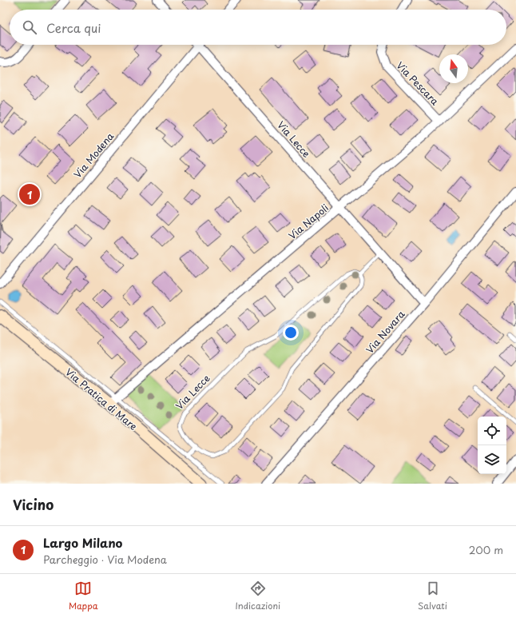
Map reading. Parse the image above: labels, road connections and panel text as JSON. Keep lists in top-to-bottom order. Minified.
{"streets":{"street":["Via Pescara","Via Lecce","Via Modena","Via Napoli","Via Novara","Via Pratica di Mare"]},"crossings":[["Via Pescara","Via Napoli"],["Via Lecce","Via Modena"],["Via Lecce","Via Napoli"],["Via Lecce","Via Novara"],["Via Napoli","Via Pratica di Mare"]],"north":"top","page":{"search":"Cerca qui","pins":"1","heading":"Vicino","list":[{"mark":"1","name":"Largo Milano","note":"Parcheggio · Via Modena","value":"200 m"}],"nav":["Mappa","Indicazioni","Salvati"]}}
